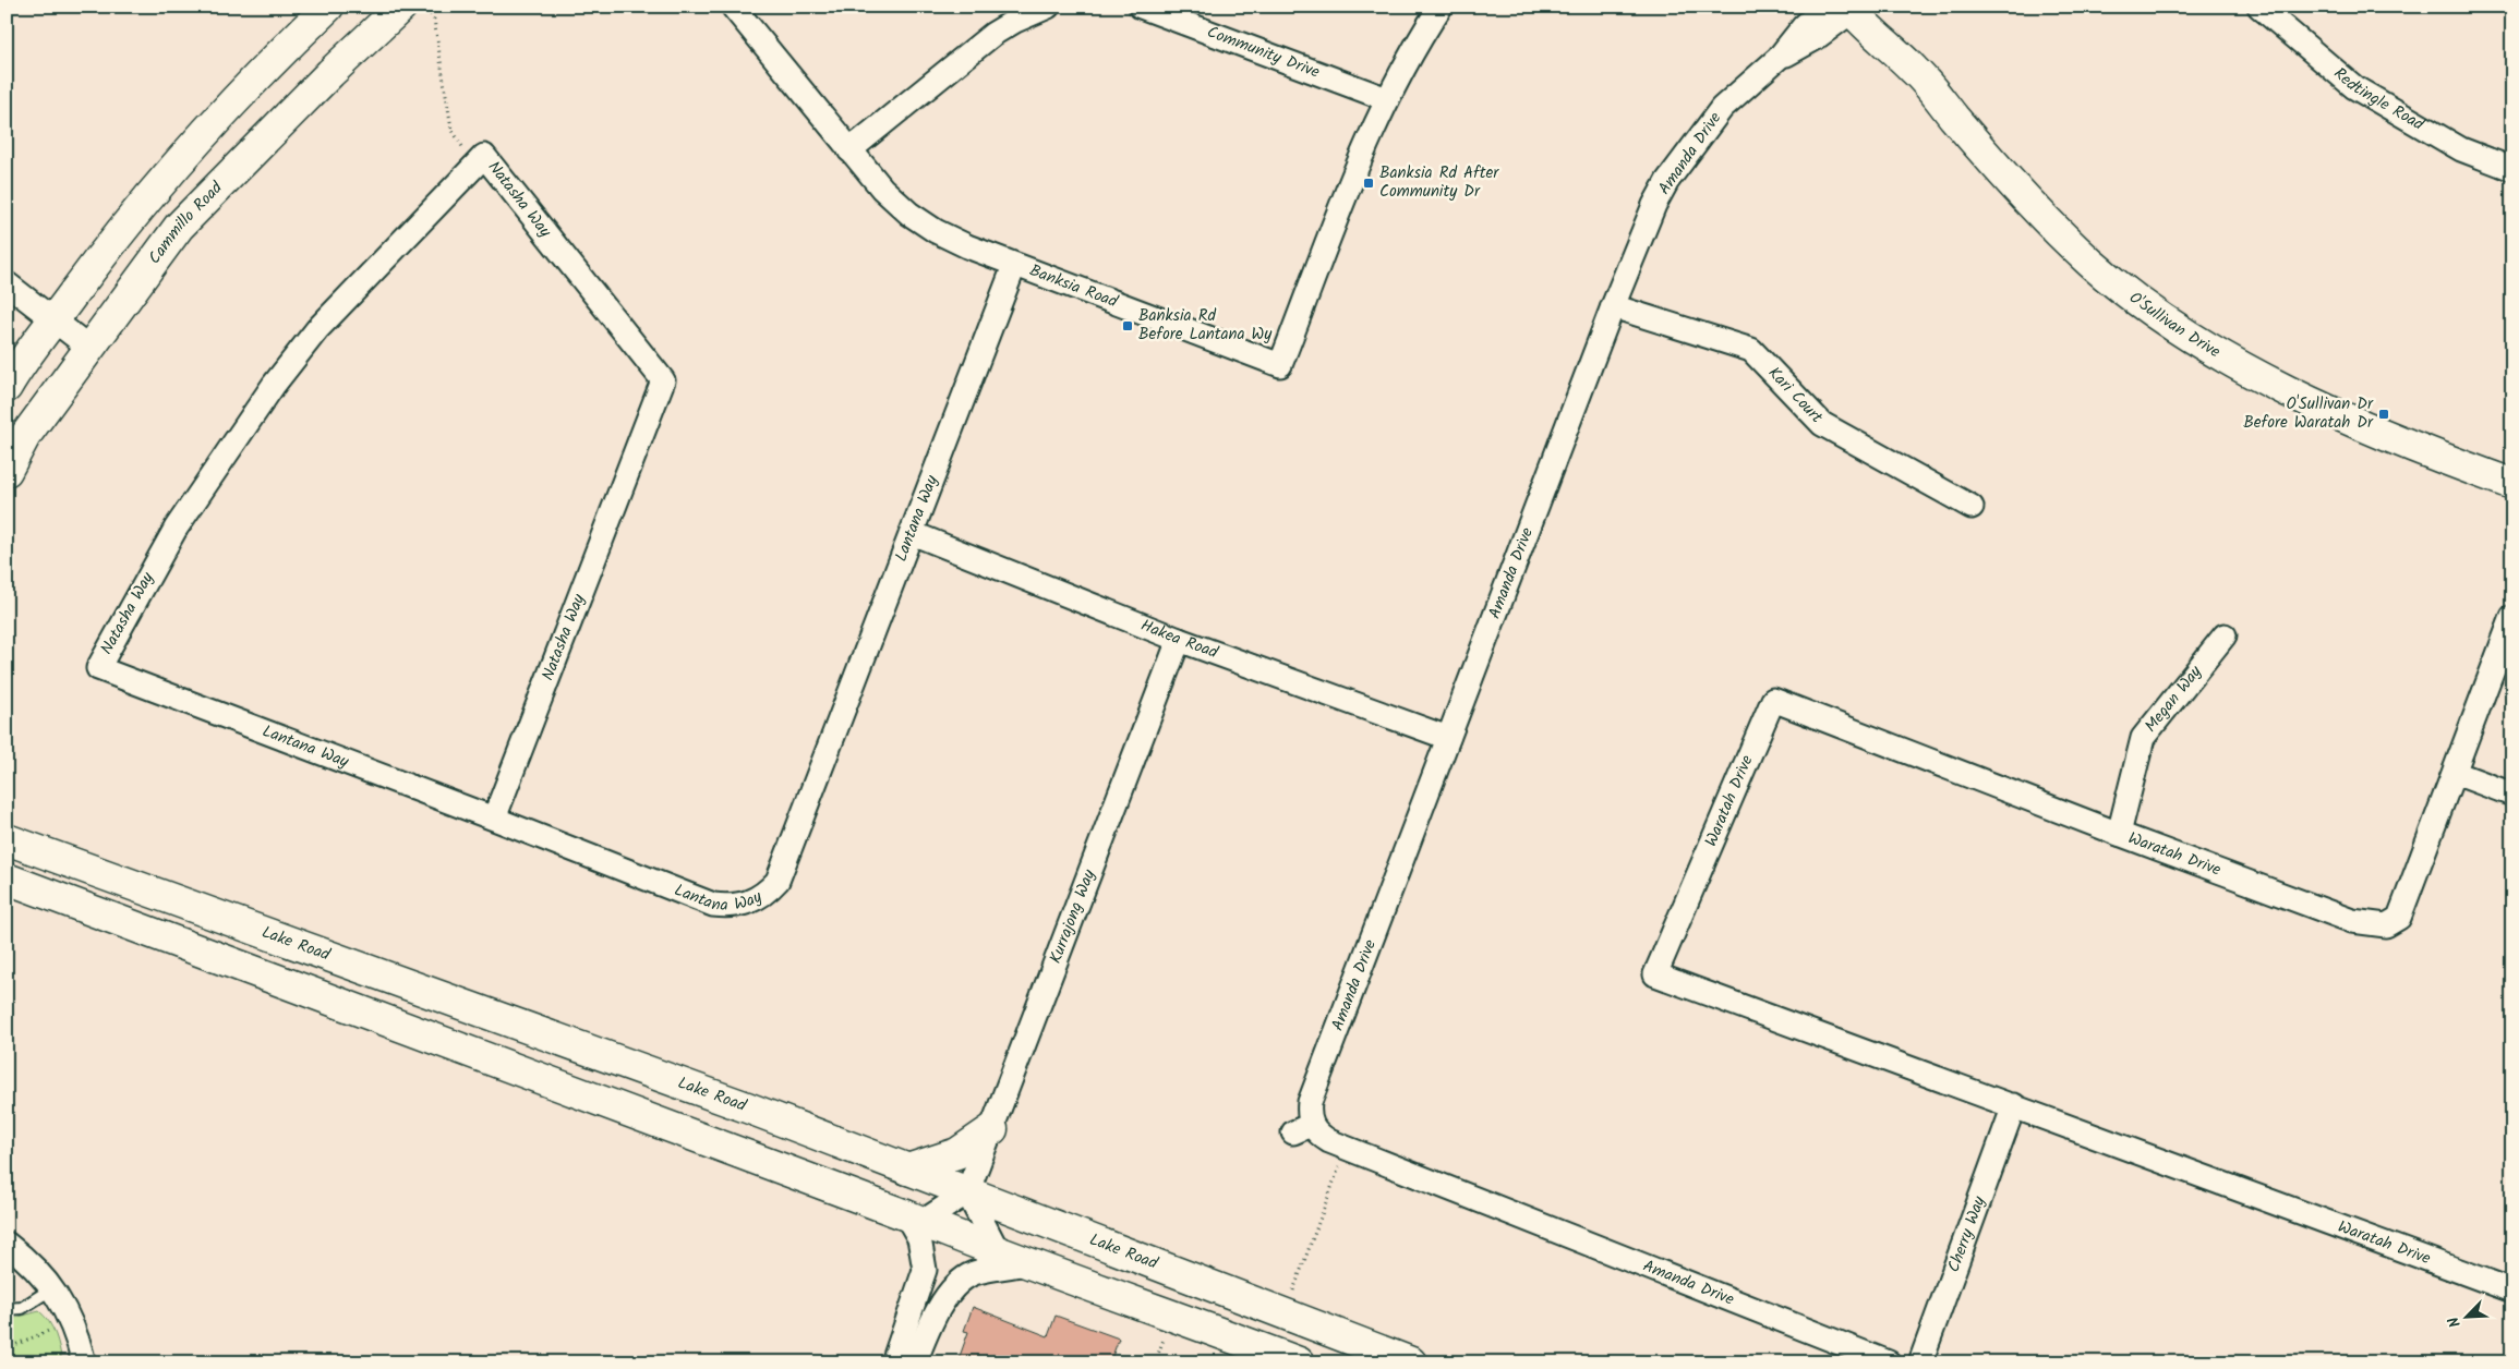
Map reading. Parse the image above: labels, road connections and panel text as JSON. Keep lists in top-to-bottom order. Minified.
{"streets":{"main road":["Cammillo Road","O'Sullivan Drive","Lake Road"],"street":["Community Drive","Redtingle Road","Amanda Drive","Natasha Way","Banksia Road","Kari Court","Lantana Way","Hakea Road","Megan Way","Waratah Drive","Kurrajong Way","Cherry Way"]},"crossings":[["Community Drive","Banksia Road"],["Amanda Drive","O'Sullivan Drive"],["Amanda Drive","Kari Court"],["Amanda Drive","Hakea Road"],["Natasha Way","Lantana Way"],["Banksia Road","Lantana Way"],["Lantana Way","Hakea Road"],["Hakea Road","Kurrajong Way"],["Megan Way","Waratah Drive"],["Waratah Drive","Cherry Way"],["Kurrajong Way","Lake Road"]],"places":{"transit":["Banksia Rd After Community Dr","Banksia Rd Before Lantana Wy","O'Sullivan Dr Before Waratah Dr"]},"north":"bottom left"}
